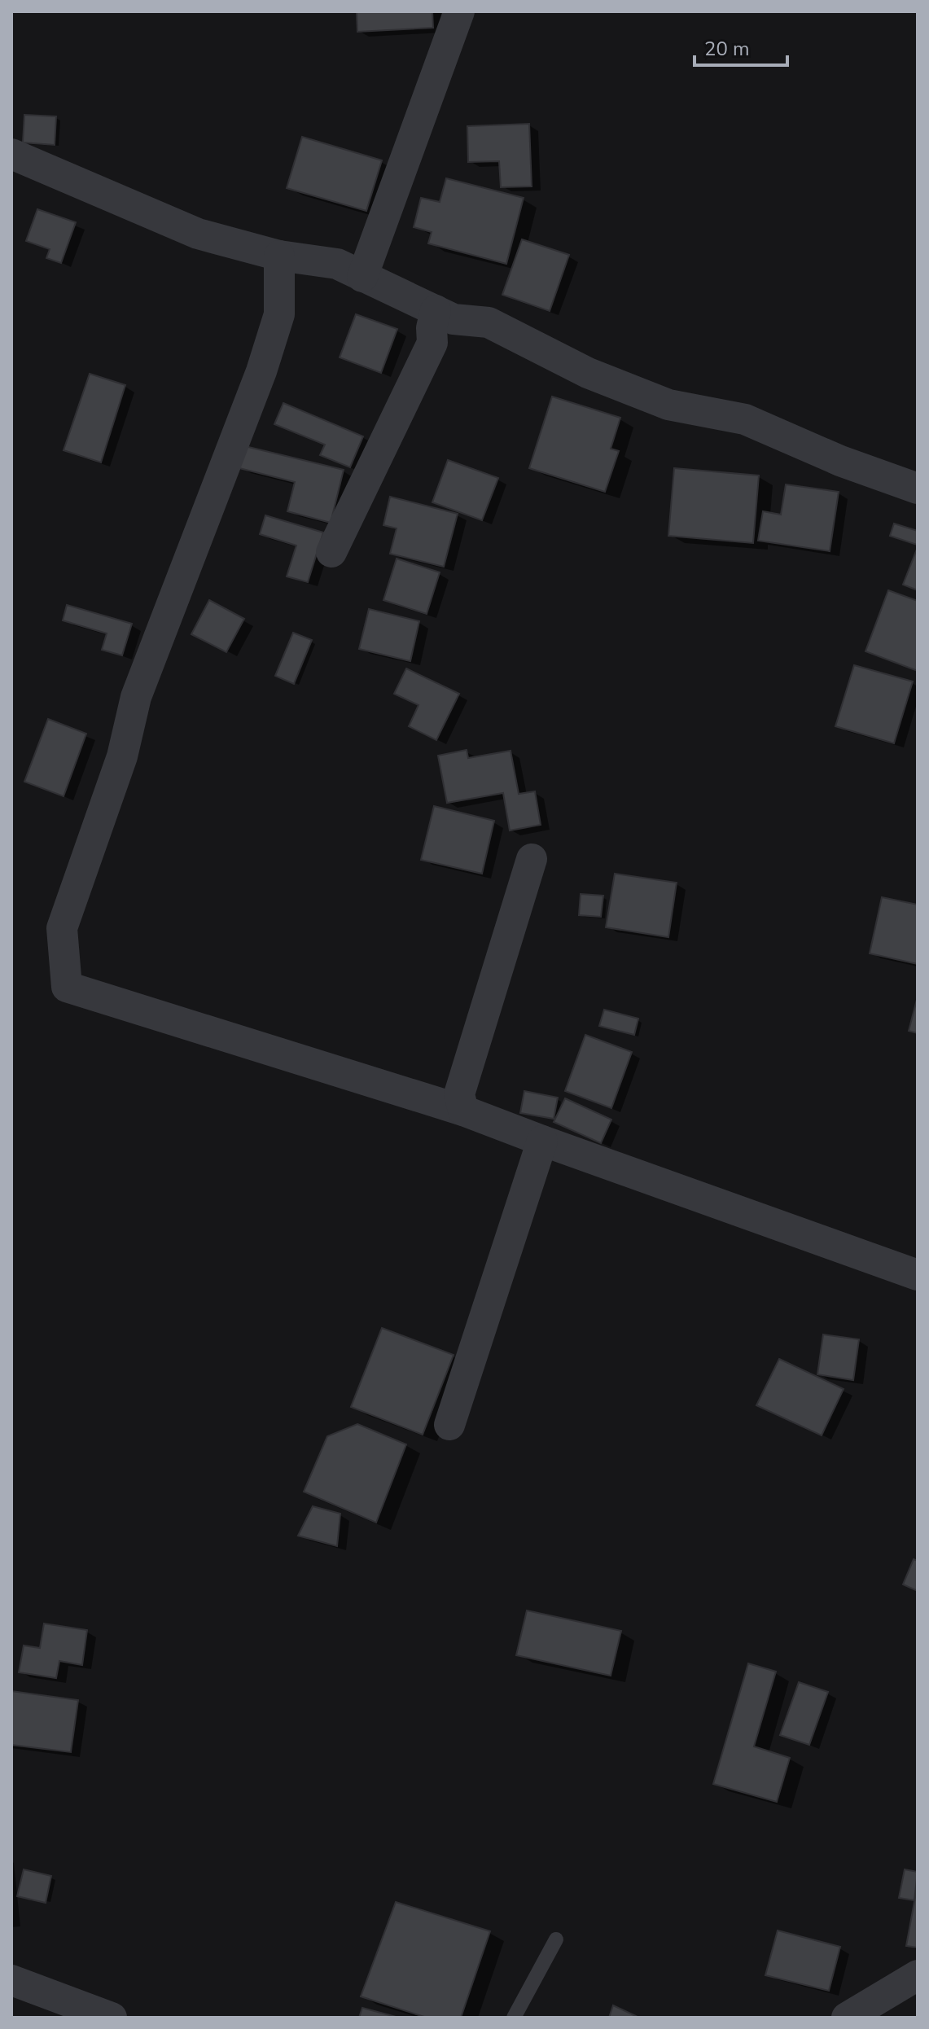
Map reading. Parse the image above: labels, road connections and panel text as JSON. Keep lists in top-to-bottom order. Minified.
{"scale_bar":"20 m"}
